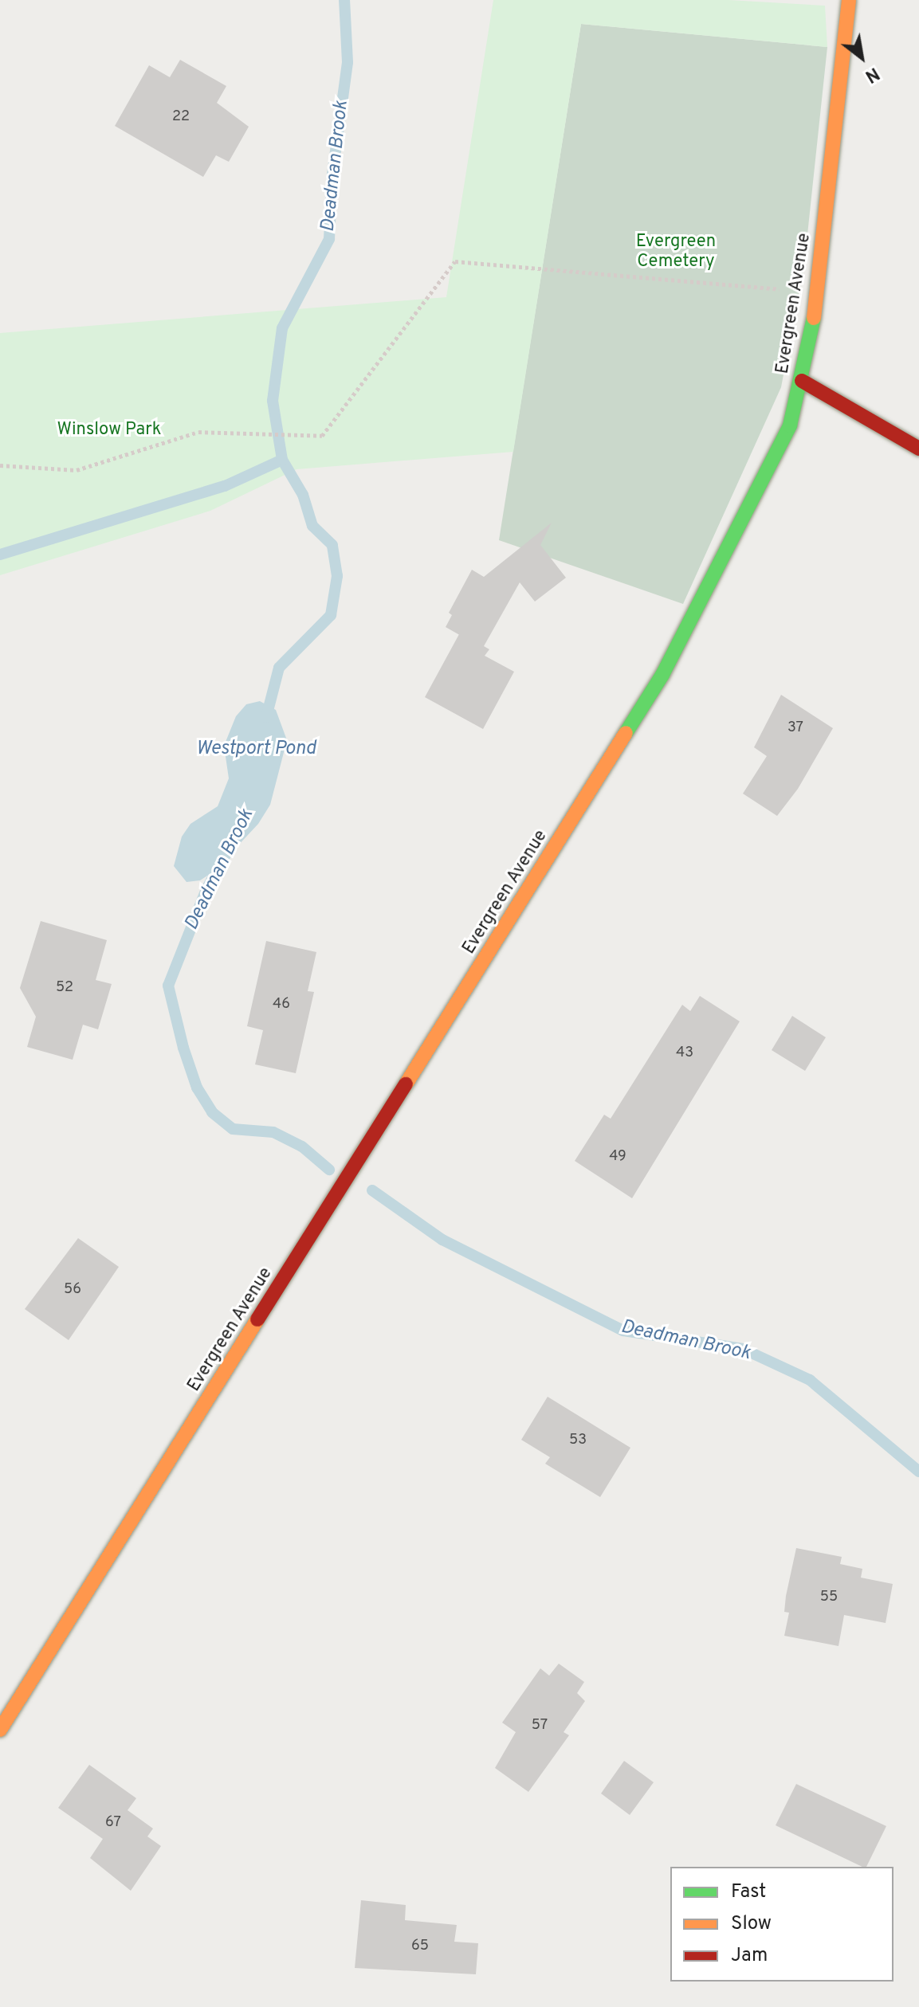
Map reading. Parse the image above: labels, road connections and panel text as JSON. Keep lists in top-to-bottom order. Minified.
{"streets":{"main road":["Evergreen Avenue"]},"water":["Deadman Brook","Westport Pond"],"parks":["Evergreen Cemetery","Winslow Park"],"house_numbers":["22","37","52","46","43","49","56","53","55","57","67","65"],"legend":["Fast","Slow","Jam"],"north":"bottom right"}
